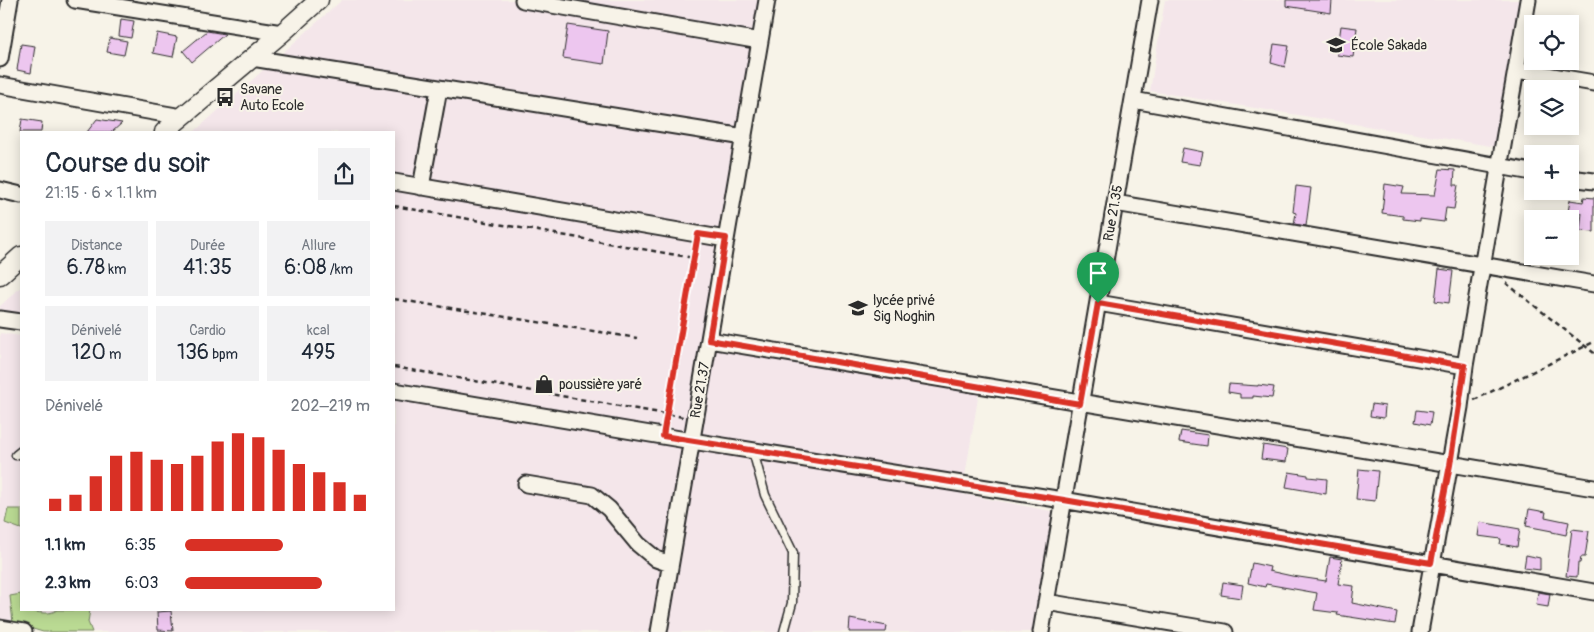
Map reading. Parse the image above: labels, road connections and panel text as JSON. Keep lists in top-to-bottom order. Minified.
{"streets":{"street":["Rue 21.35","Rue 21.37"]},"places":{"school or university":["École Sakada","lycée privé Sig Noghin"],"bus stop":["Savane Auto Ecole"],"shop":["poussière yaré"]},"page":{"map_buttons":["+","−"],"heading":["Course du soir","21:15 · 6 × 1.1 km"],"stats":[["Distance","6.78 km"],["Durée","41:35"],["Allure","6:08 /km"],["Dénivelé","120 m"],["Cardio","136 bpm"],["kcal","495"]],"chart":["Dénivelé","202–219 m"],"list":[{"name":"1.1 km","note":"6:35"},{"name":"2.3 km","note":"6:03"}]}}
